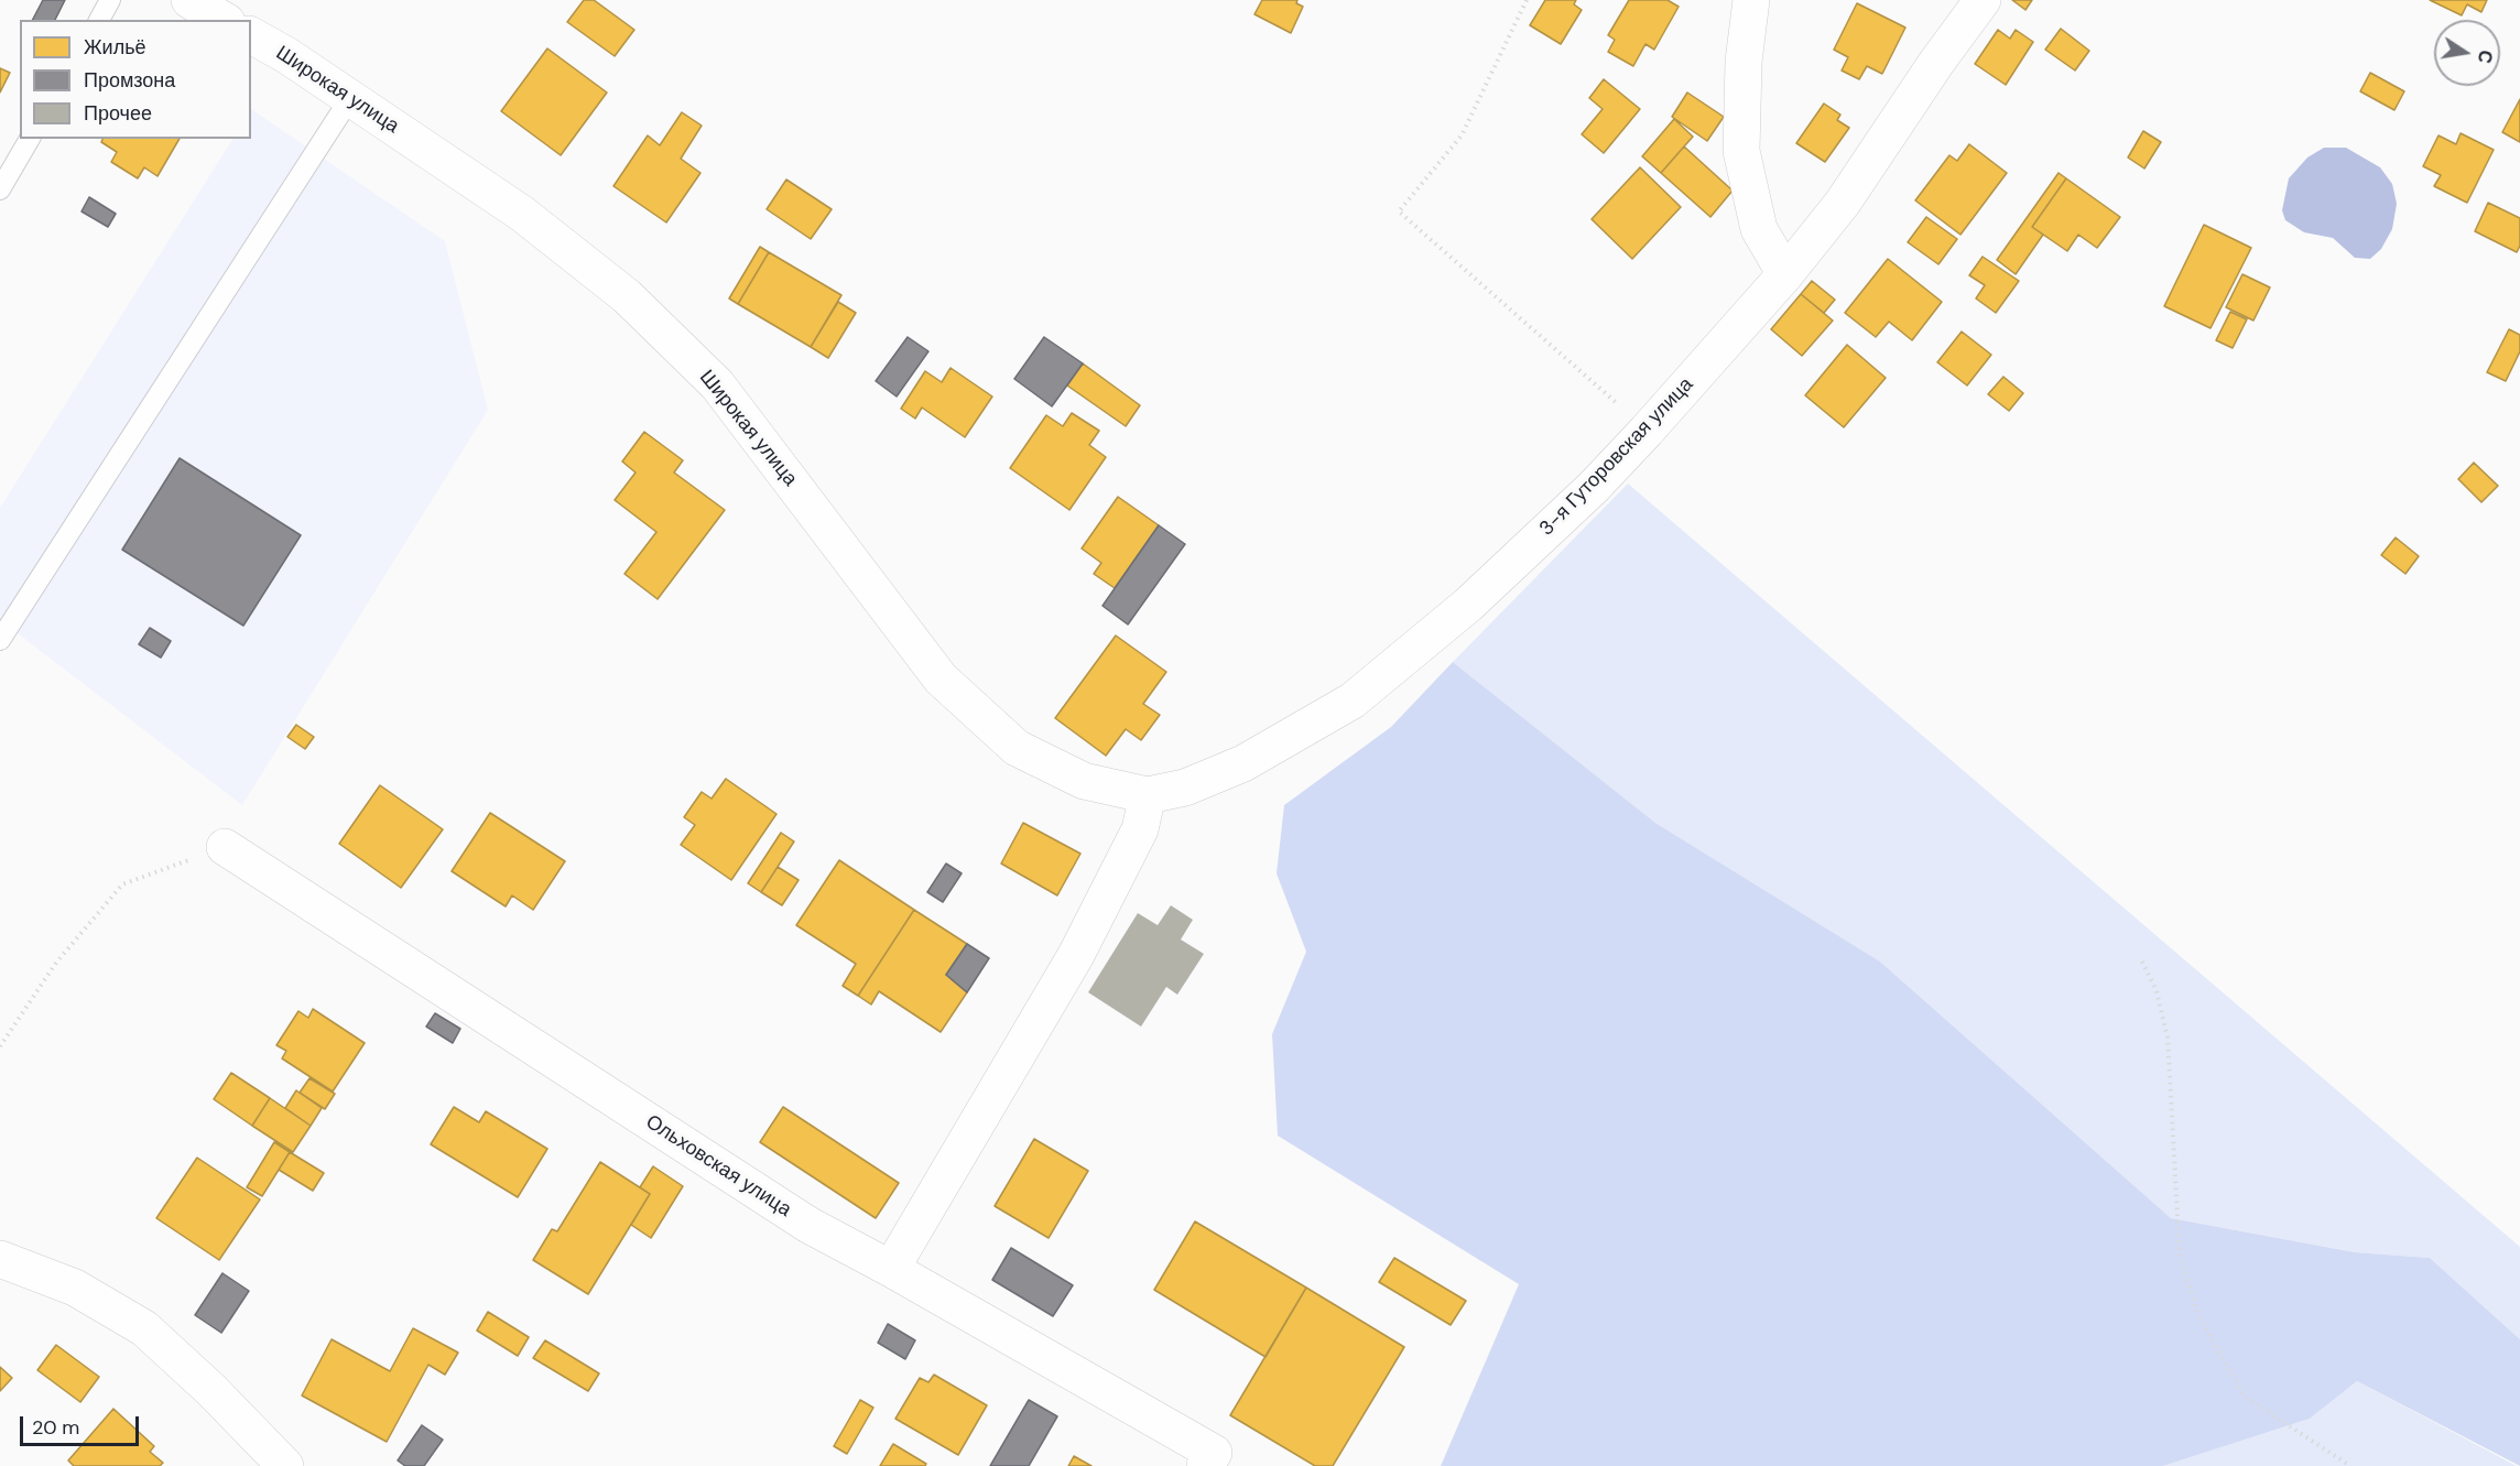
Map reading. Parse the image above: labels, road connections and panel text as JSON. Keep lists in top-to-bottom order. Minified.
{"streets":{"street":["Широкая улица","3-я Гуторовская улица","Ольховская улица"]},"crossings":[["Широкая улица","3-я Гуторовская улица"]],"legend":["Жильё","Промзона","Прочее"],"scale_bar":"20 m","north":"right"}
